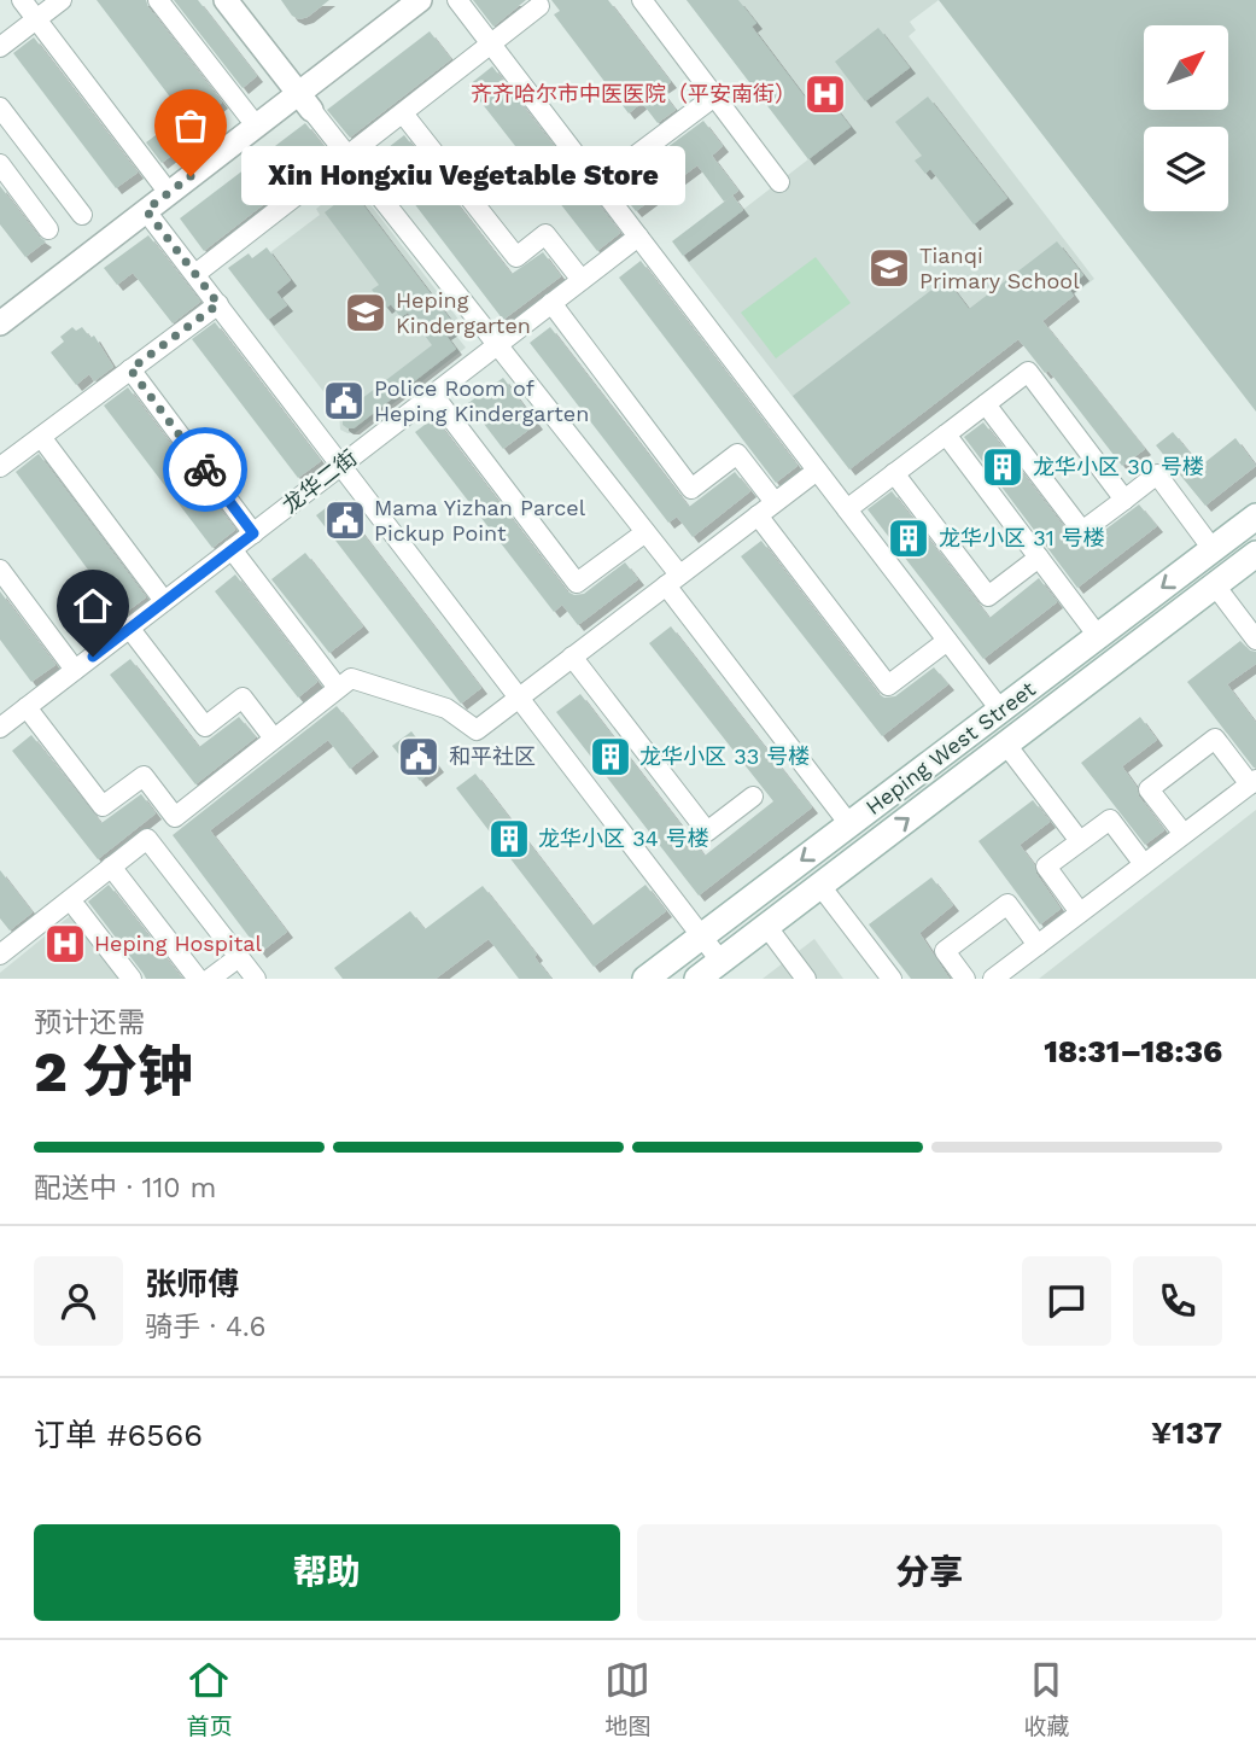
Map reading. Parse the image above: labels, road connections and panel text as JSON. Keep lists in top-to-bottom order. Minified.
{"streets":{"main road":["Heping West Street"],"street":["龙华二街"]},"places":{"hospital":["齐齐哈尔市中医医院（平安南街）","Heping Hospital"],"other":["Xin Hongxiu Vegetable Store"],"school or university":["Tianqi Primary School","Heping Kindergarten"],"public building":["Police Room of Heping Kindergarten","Mama Yizhan Parcel Pickup Point","和平社区"],"building":["龙华小区 30 号楼","龙华小区 31 号楼","龙华小区 33 号楼","龙华小区 34 号楼"]},"north":"top right","page":{"bubble":"Xin Hongxiu Vegetable Store","heading":["2 分钟","预计还需","18:31–18:36"],"panel":["张师傅","骑手 · 4.6","订单 #6566","¥137"],"bar":"配送中 · 110 m","buttons":["帮助","分享"],"tabs":["首页","地图","收藏"]}}
